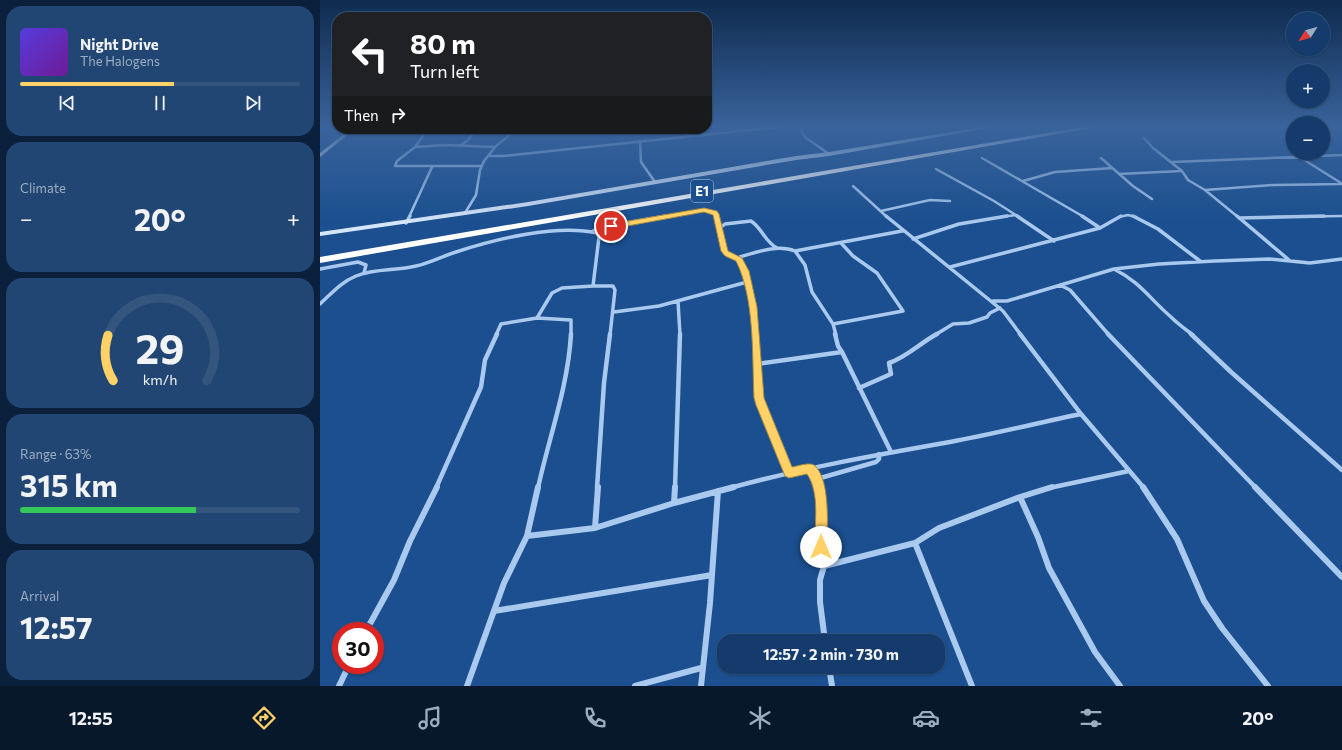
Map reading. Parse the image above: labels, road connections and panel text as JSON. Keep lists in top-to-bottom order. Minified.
{"streets":{"highway":["E1"]},"north":"bottom left","page":{"map_buttons":["+","−"],"turn":["80 m","Turn left"],"song":["Night Drive","The Halogens"],"then":"Then","tile":["Climate",["Range · 63%","315 km"],["Arrival","12:57"]],"heat":["−","20°","+"],"limit":"30","trip":"12:57 · 2 min · 730 m","tabs":["12:55","20°"],"gauge":["29","km/h"]}}
